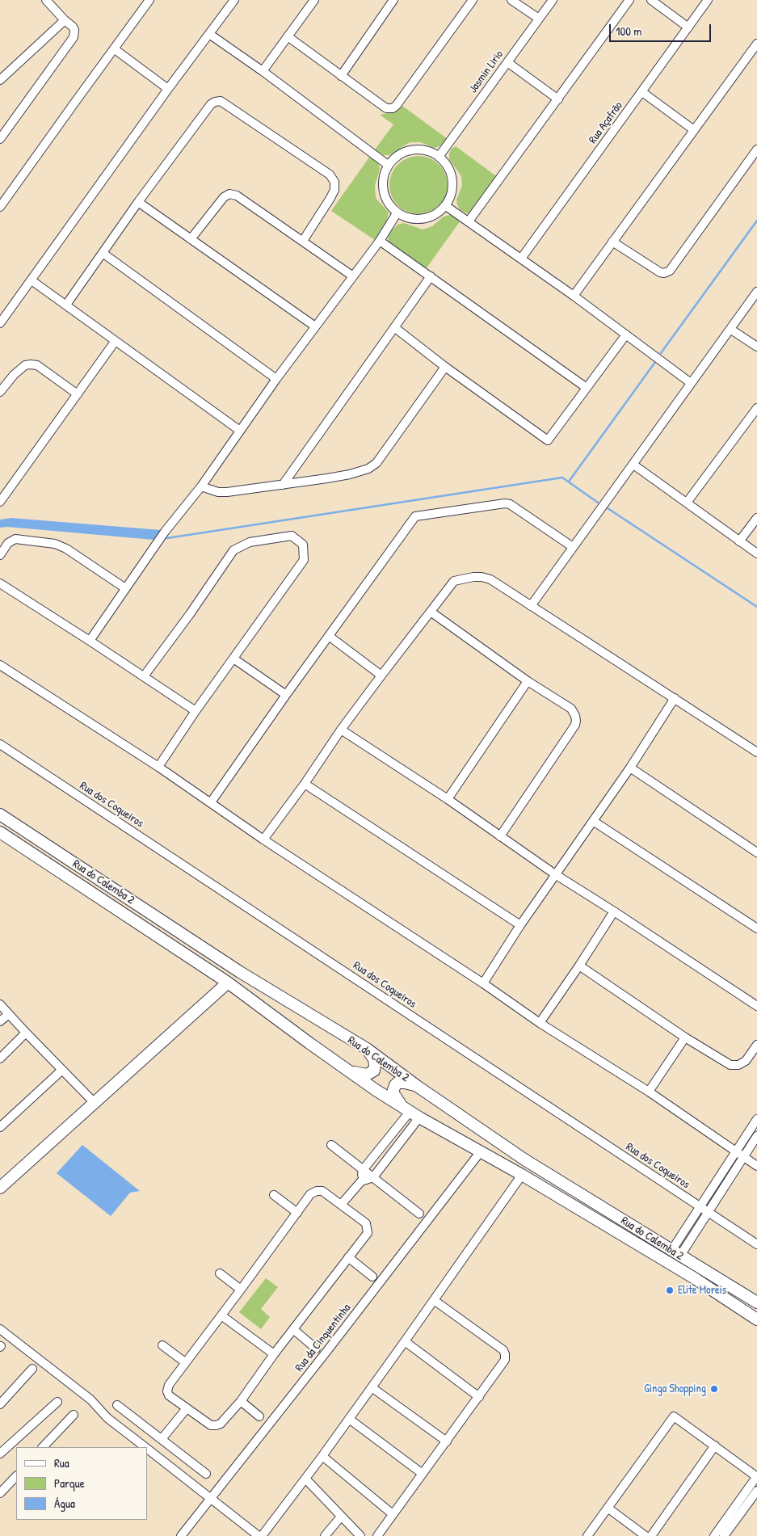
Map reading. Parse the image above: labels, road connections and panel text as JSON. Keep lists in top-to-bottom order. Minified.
{"streets":{"main road":["Rua do Calemba 2"],"street":["Jasmin Lirio","Rua Açafrão","Rua dos Coqueiros","Rua da Cinquentinha"]},"crossings":[["Rua do Calemba 2","Rua da Cinquentinha"]],"places":["Elite Moreis","Ginga Shopping"],"legend":["Rua","Parque","Água"],"scale_bar":"100 m"}
